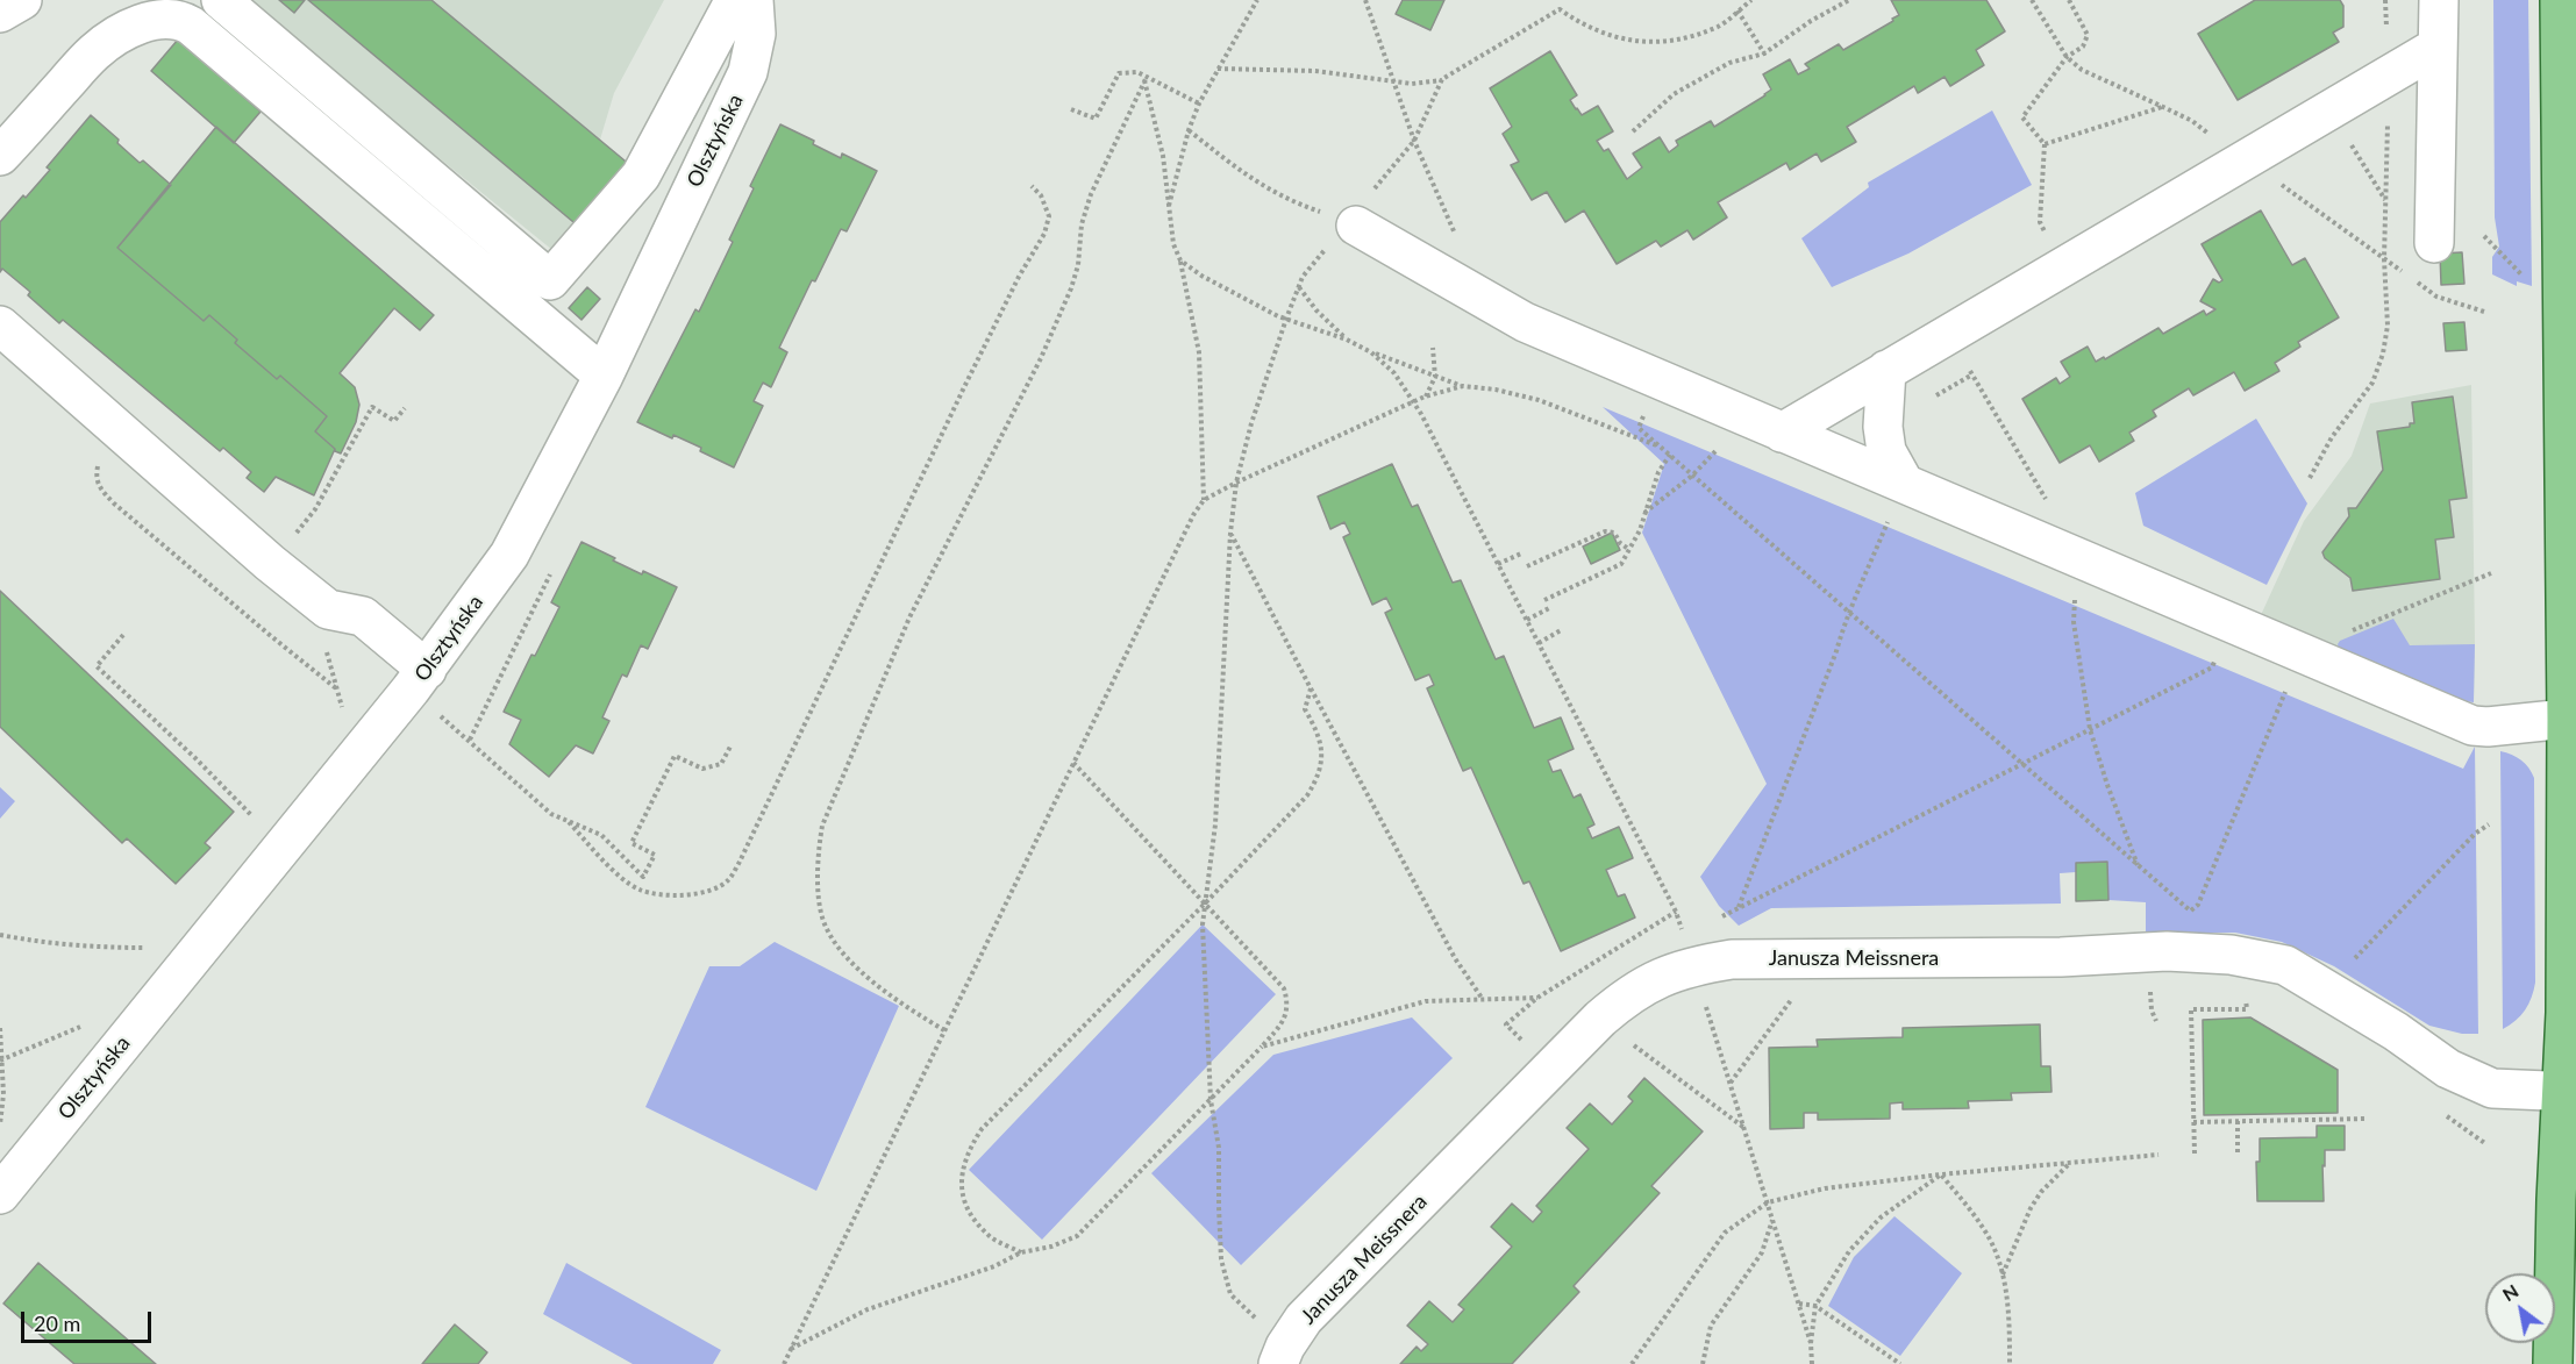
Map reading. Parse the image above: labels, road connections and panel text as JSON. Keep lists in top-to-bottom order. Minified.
{"streets":{"street":["Olsztyńska","Janusza Meissnera"]},"scale_bar":"20 m","north":"top left"}
